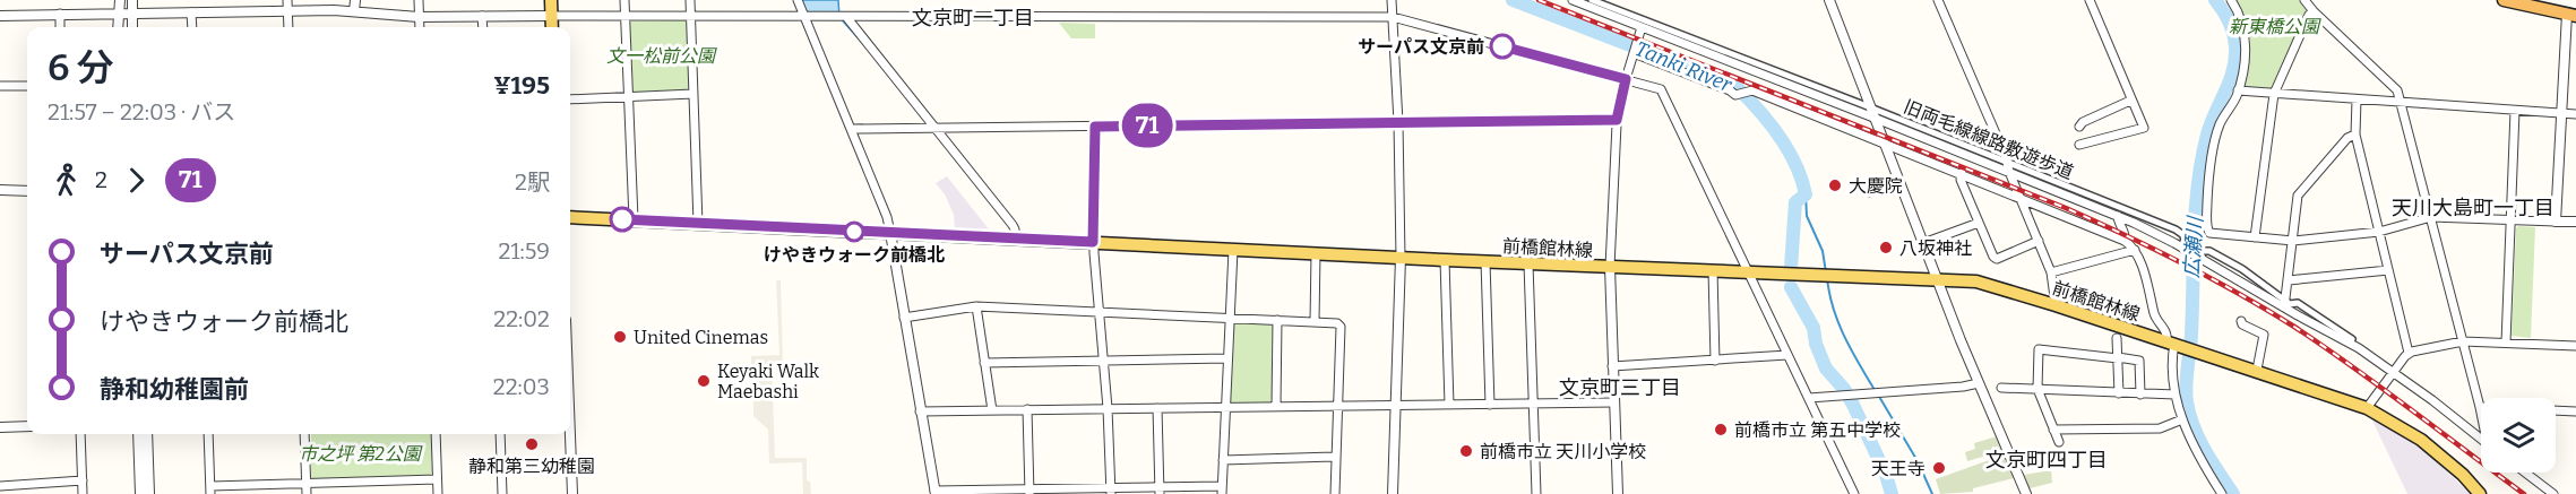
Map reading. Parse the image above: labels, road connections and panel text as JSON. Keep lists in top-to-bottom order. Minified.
{"streets":{"main road":["前橋館林線"],"street":["旧両毛線線路敷遊歩道"]},"districts":["文京町一丁目","天川大島町一丁目","文京町三丁目","文京町四丁目"],"water":["Tanki River","広瀬川"],"parks":["新東橋公園","文一松前公園","市之坪 第2公園"],"places":["サーパス文京前","大慶院","けやきウォーク前橋北","八坂神社","United Cinemas","Keyaki Walk Maebashi","前橋市立 第五中学校","静和第三幼稚園","前橋市立 天川小学校","天王寺"],"lines":["bus line 71"],"page":{"on_map":"71","heading":["6 分","21:57 – 22:03 · バス","¥195"],"legs":["2","71","2駅"],"list":[{"name":"サーパス文京前","value":"21:59"},{"name":"けやきウォーク前橋北","value":"22:02"},{"name":"静和幼稚園前","value":"22:03"}]}}
